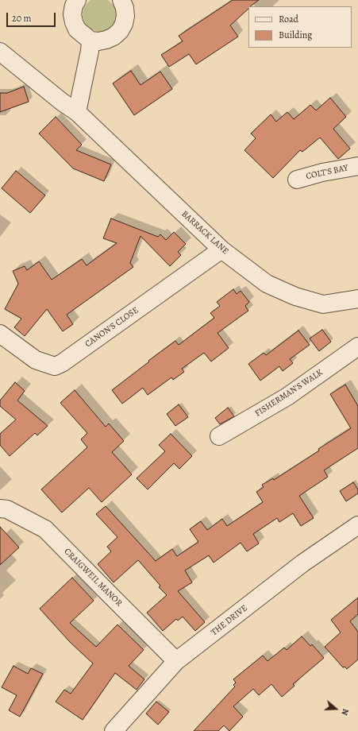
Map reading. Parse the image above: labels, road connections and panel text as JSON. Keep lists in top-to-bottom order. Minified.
{"streets":{"street":["COLT'S BAY","BARRACK LANE","CANON'S CLOSE","FISHERMAN'S WALK","CRAIGWEIL MANOR","THE DRIVE"]},"crossings":[["BARRACK LANE","CANON'S CLOSE"],["CRAIGWEIL MANOR","THE DRIVE"]],"legend":["Road","Building"],"scale_bar":"20 m","north":"right"}
